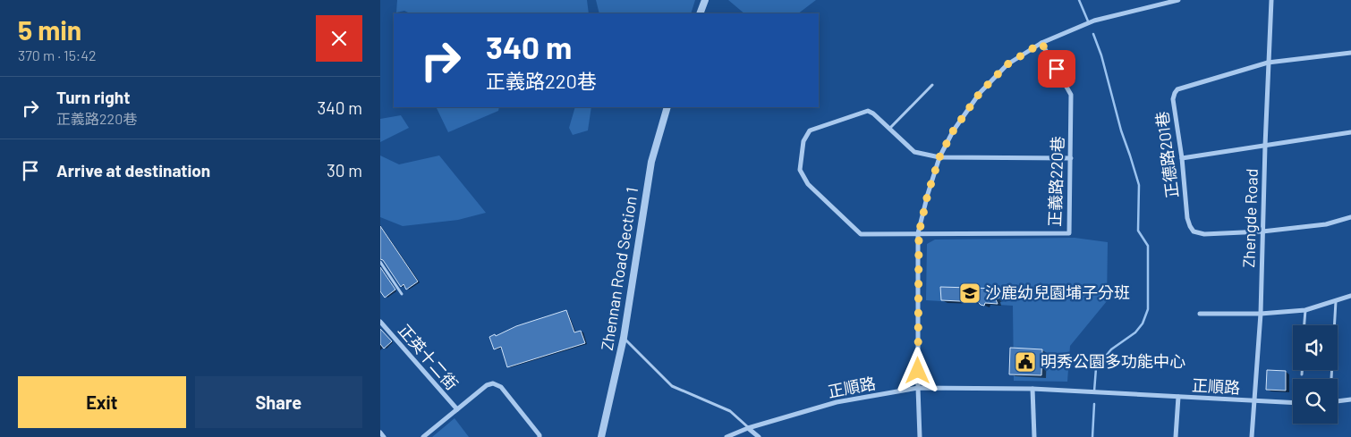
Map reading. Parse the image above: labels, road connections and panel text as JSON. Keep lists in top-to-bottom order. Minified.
{"streets":{"street":["正德路201巷","正義路220巷","Zhengde Road","Zhennan Road Section 1","正英十二街","正順路"]},"crossings":[["正德路201巷","Zhengde Road"],["Zhengde Road","正順路"]],"places":{"school or university":["沙鹿幼兒園埔子分班"],"public building":["明秀公園多功能中心"]},"page":{"heading":["5 min","370 m · 15:42"],"turn":["340 m","正義路220巷"],"list":[{"name":"Turn right","note":"正義路220巷","value":"340 m"},{"name":"Arrive at destination","value":"30 m"}],"buttons":["Exit","Share"]}}
